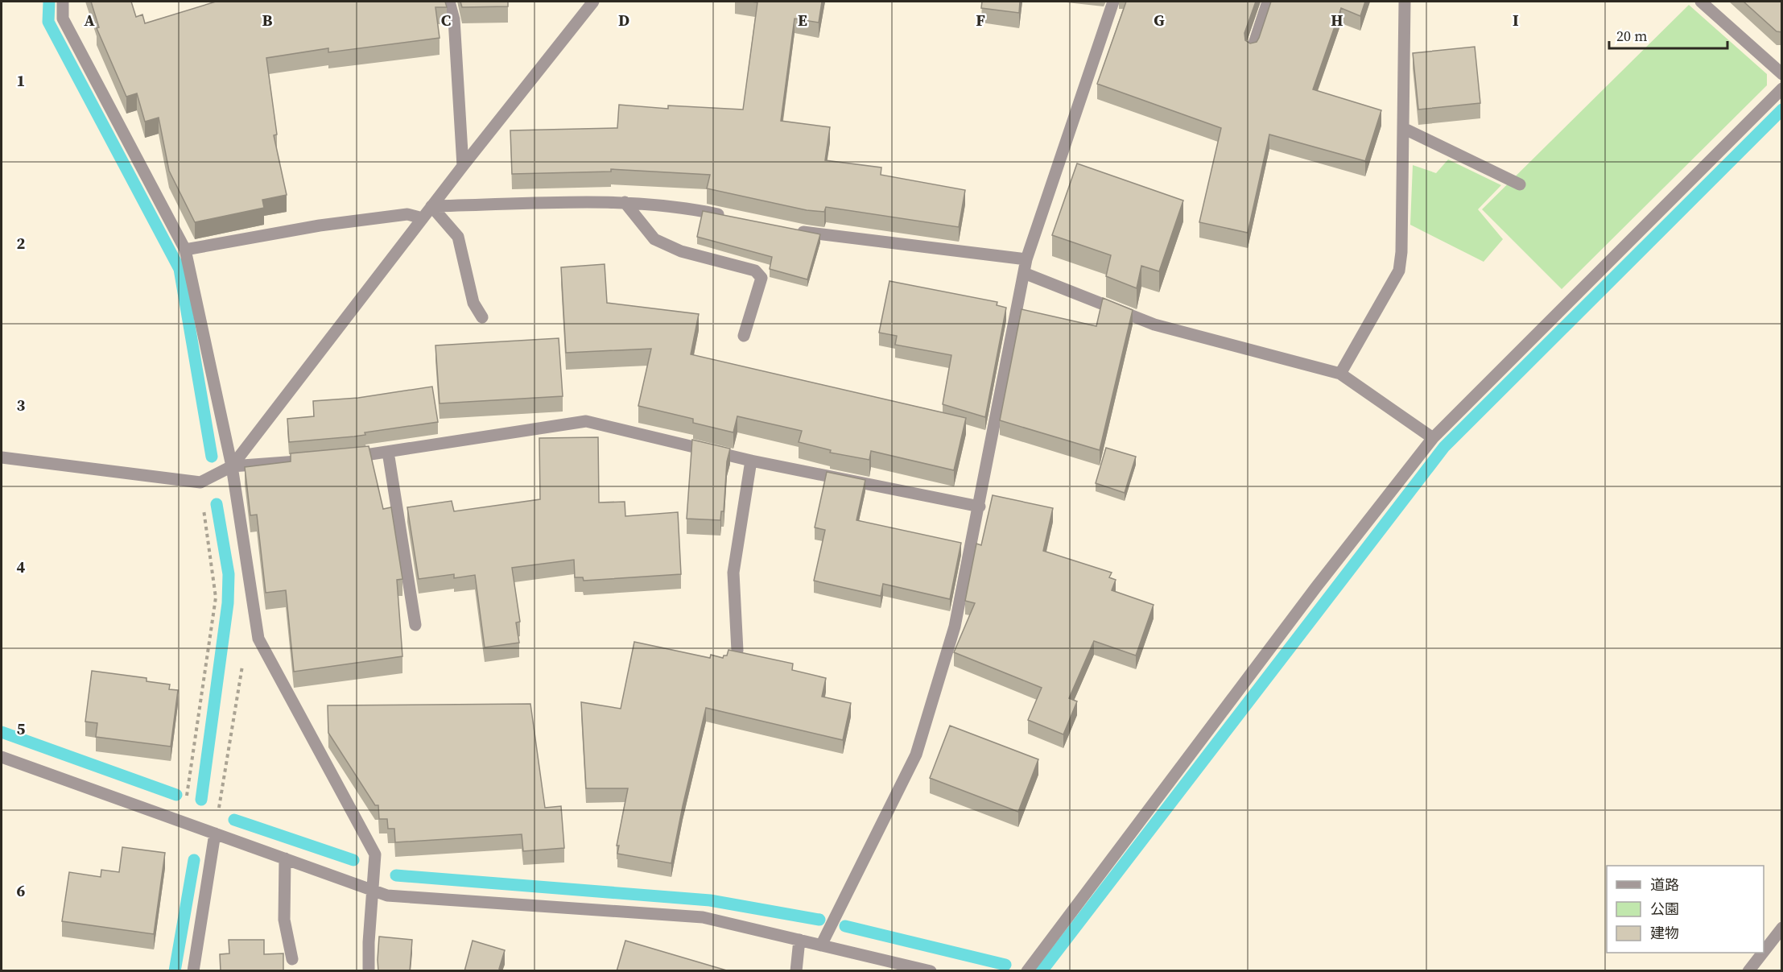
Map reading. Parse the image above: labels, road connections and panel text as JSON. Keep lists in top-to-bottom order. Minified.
{"legend":["道路","公園","建物"],"scale_bar":"20 m","grid":{"columns":["A","B","C","D","E","F","G","H","I"],"rows":["1","2","3","4","5","6"]}}
